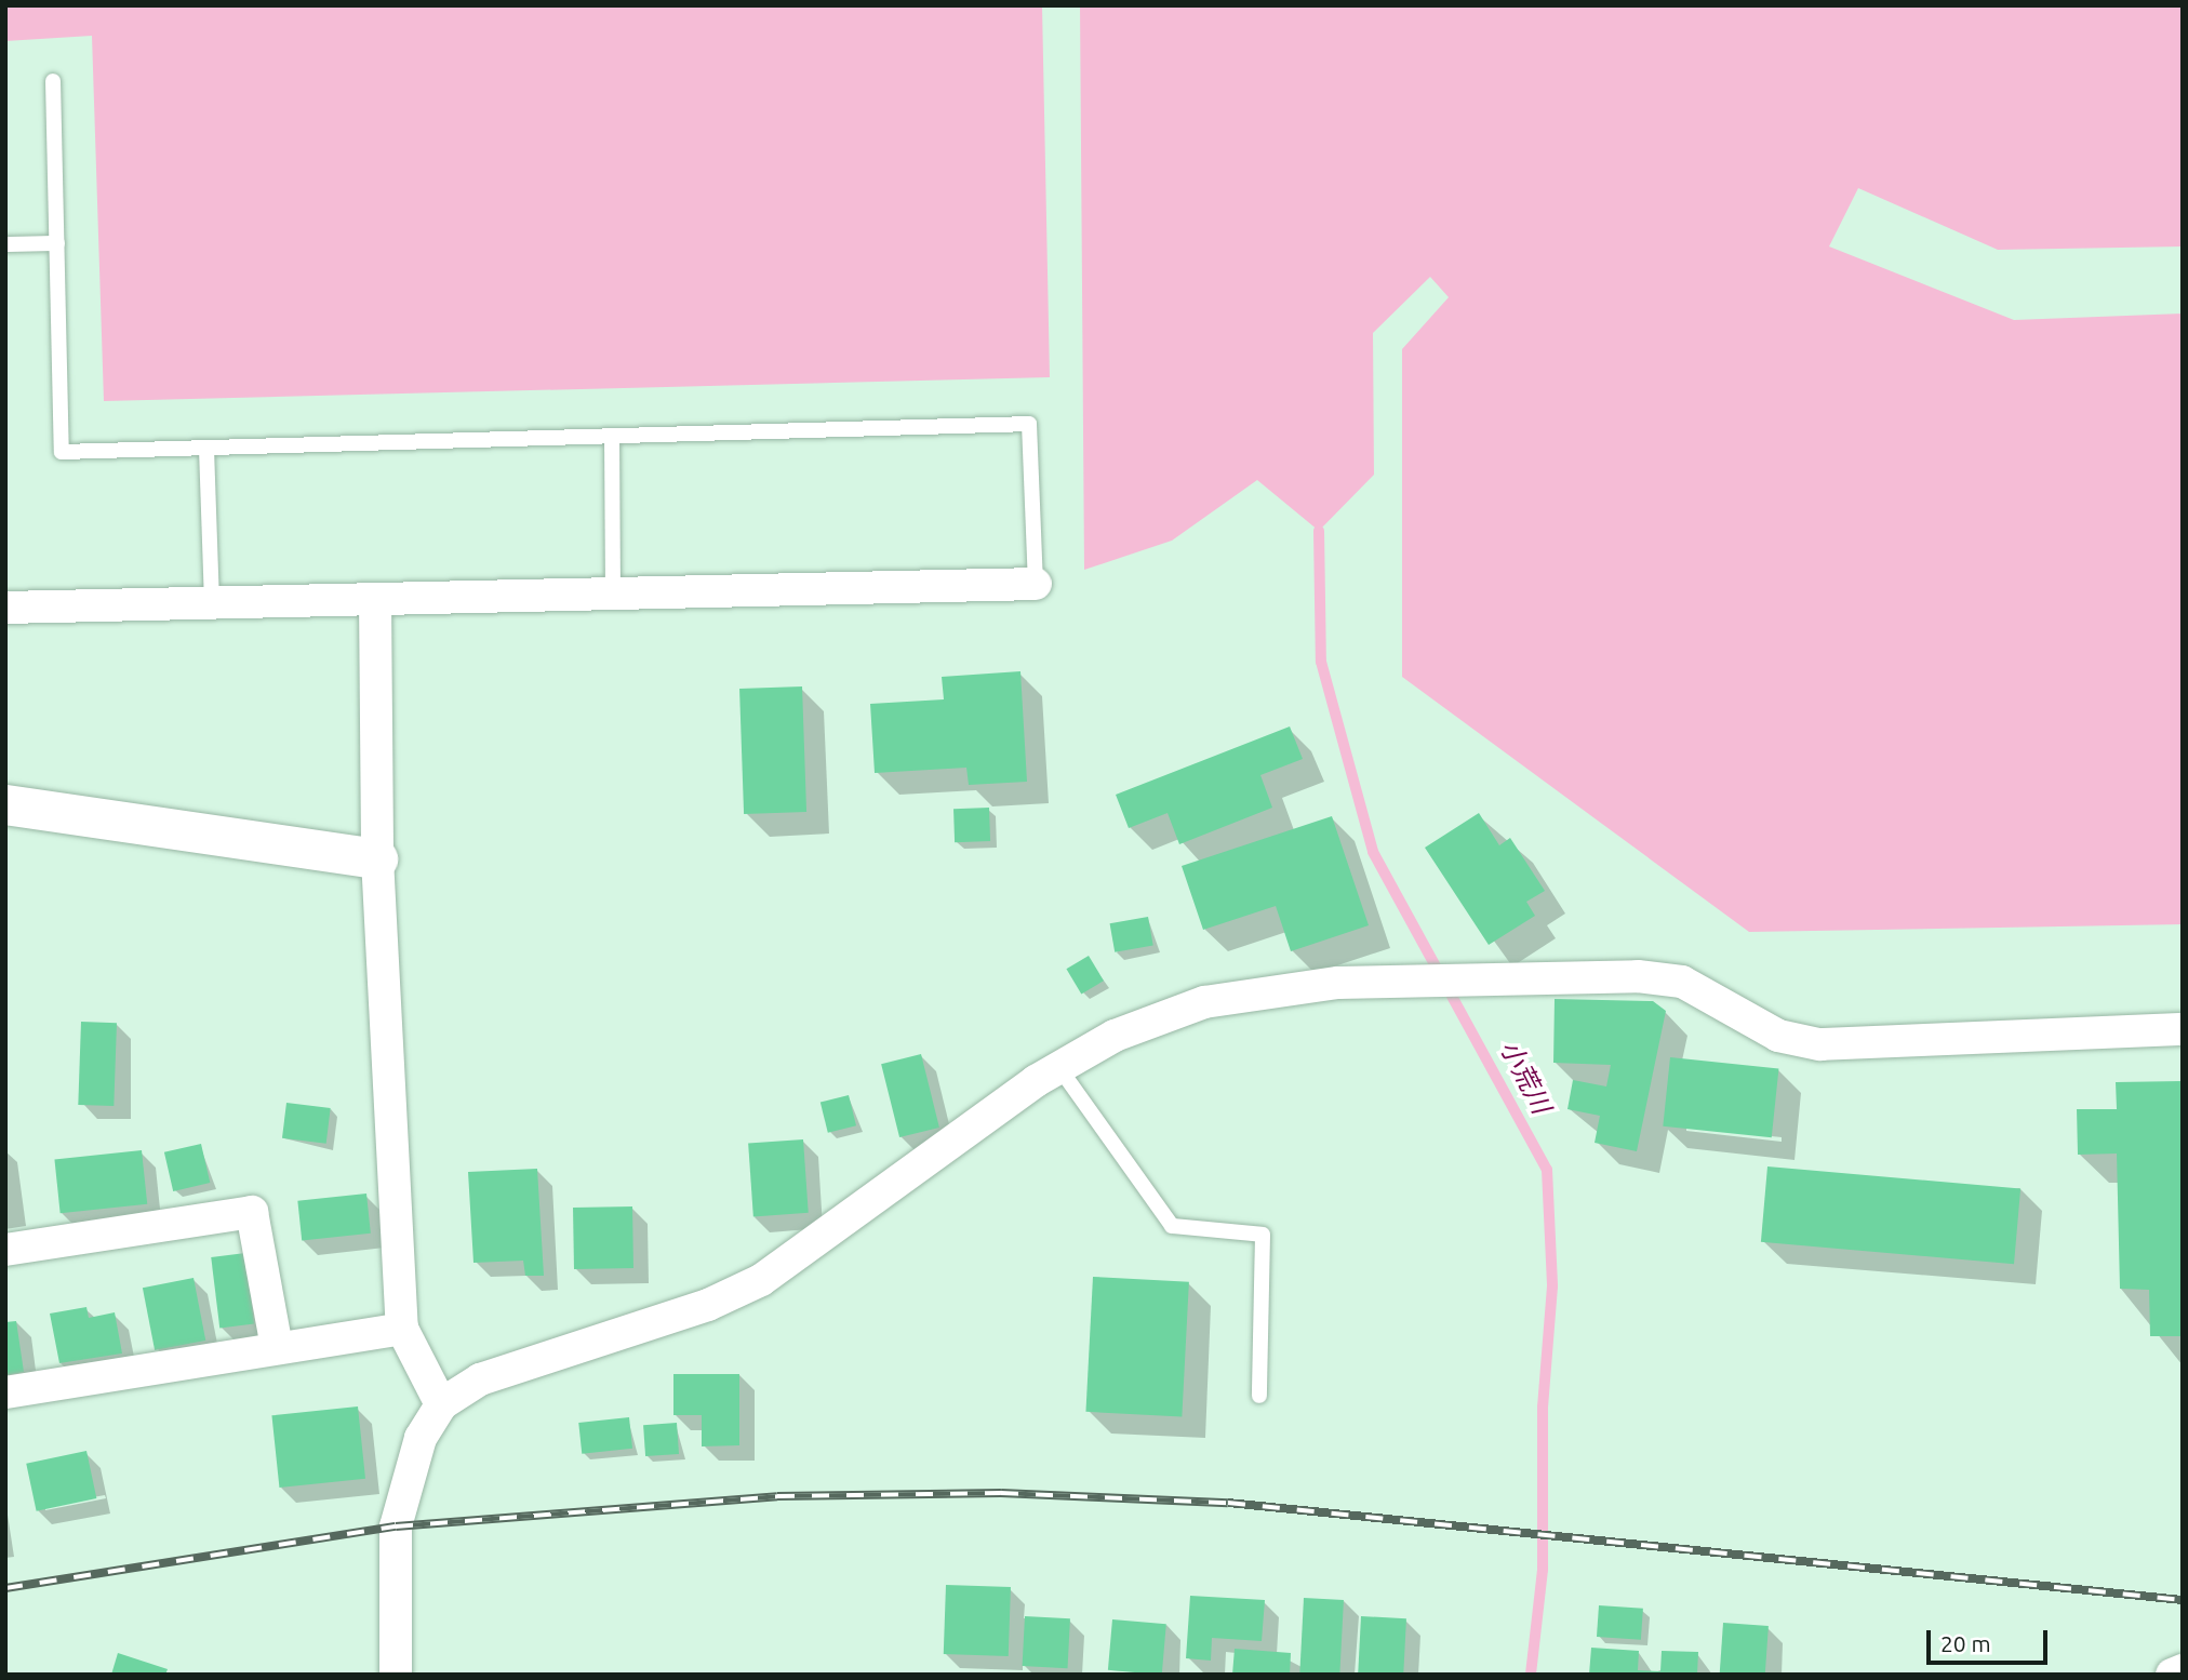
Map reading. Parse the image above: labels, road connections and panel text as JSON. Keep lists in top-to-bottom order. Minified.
{"water":["小荒川"],"scale_bar":"20 m"}
